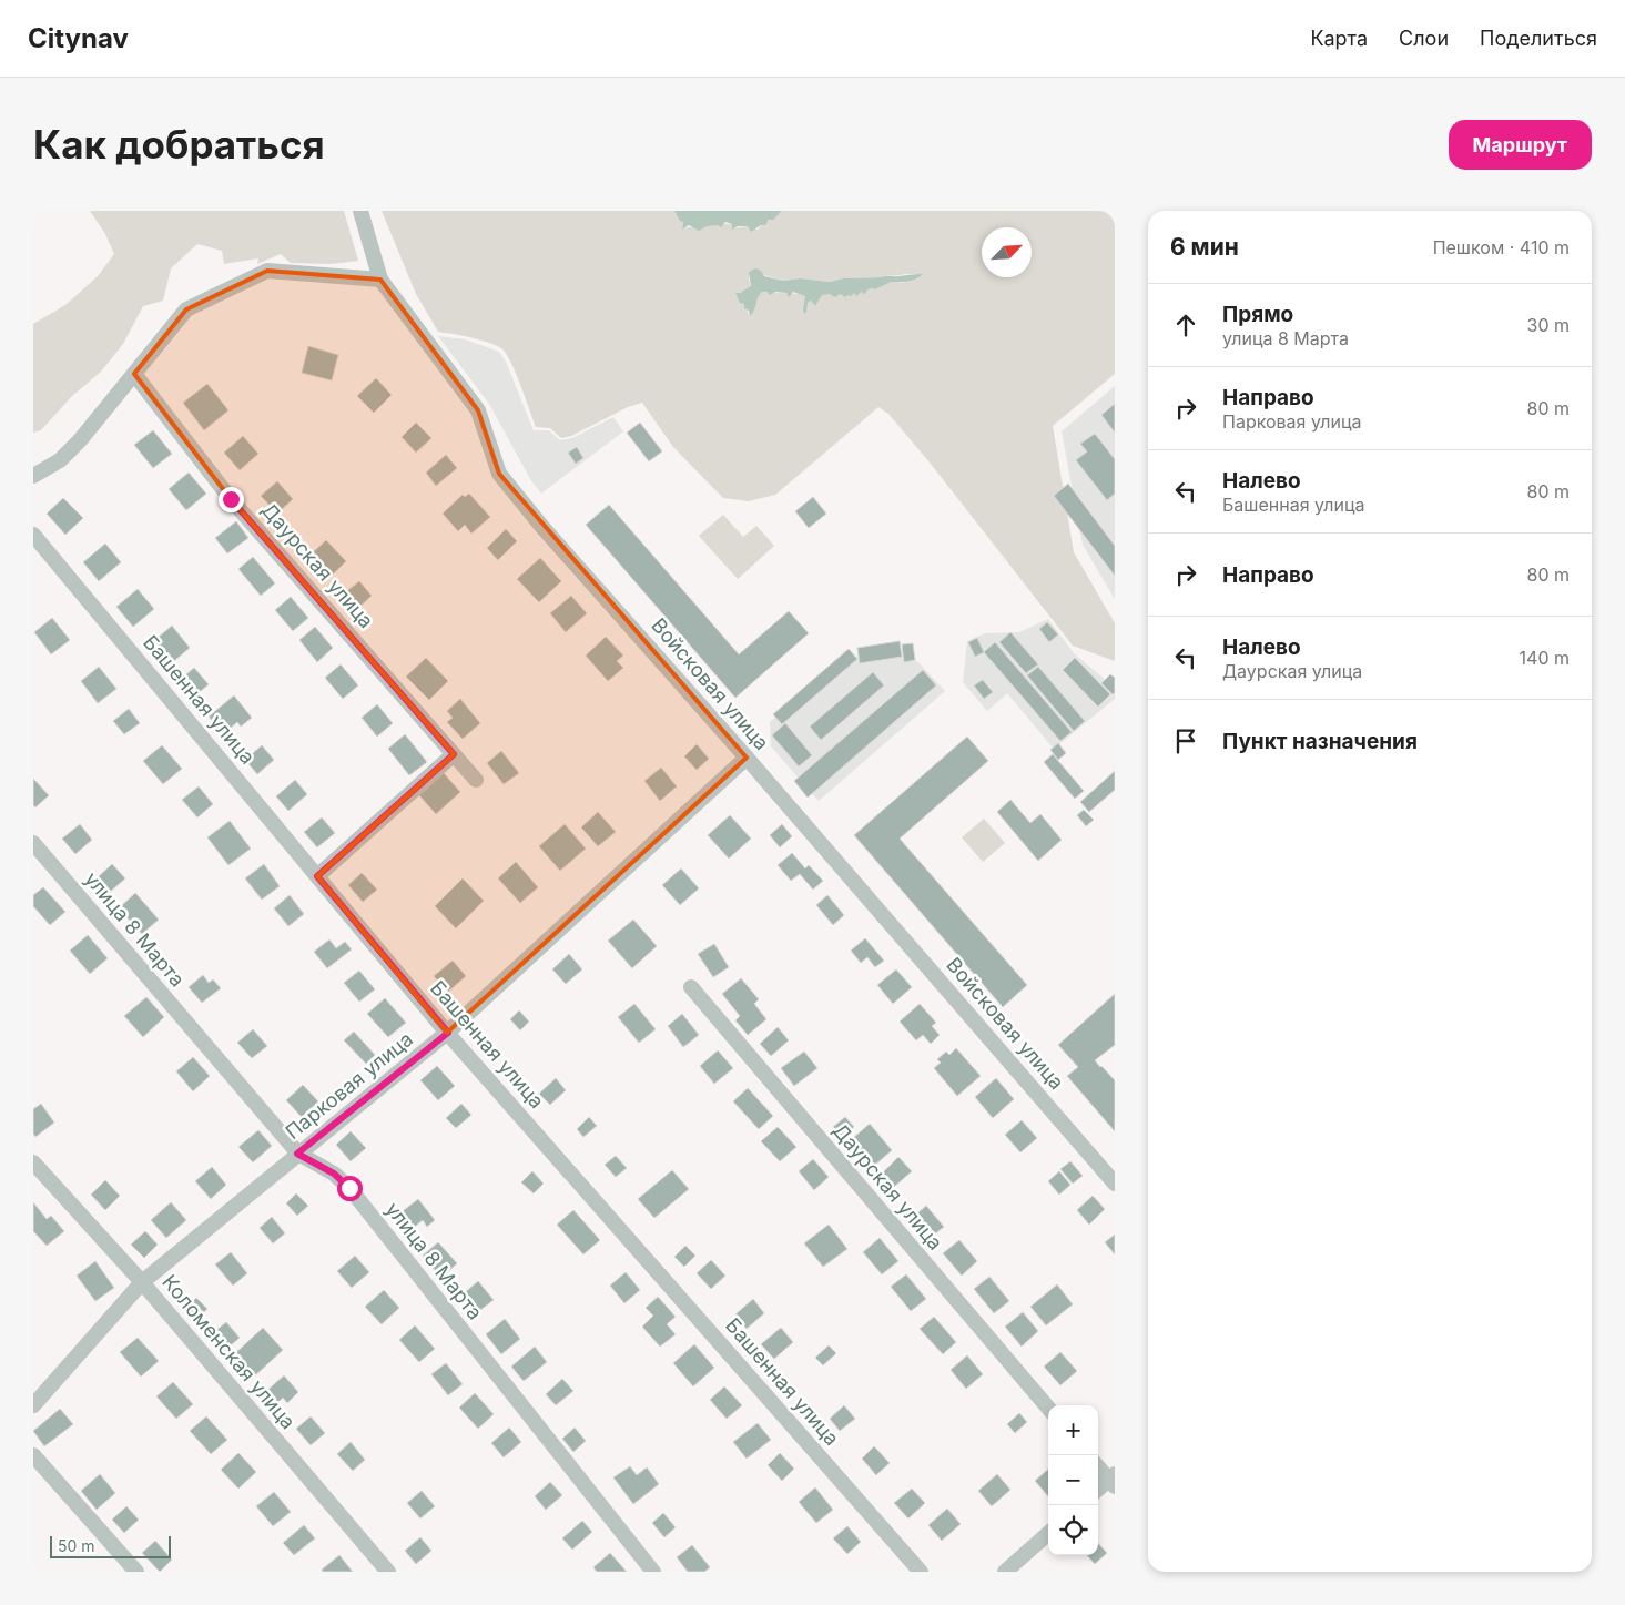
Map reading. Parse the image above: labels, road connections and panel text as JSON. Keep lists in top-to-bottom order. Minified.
{"streets":{"street":["Даурская улица","Войсковая улица","Башенная улица","улица 8 Марта","Парковая улица","Коломенская улица"]},"crossings":[["Войсковая улица","Парковая улица"],["Башенная улица","Парковая улица"],["улица 8 Марта","Парковая улица"],["Парковая улица","Коломенская улица"]],"scale_bar":"50 m","north":"top right","page":{"header":"Citynav","nav":["Карта","Слои","Поделиться"],"buttons":"Маршрут","title":"Как добраться","heading":["6 мин","Пешком · 410 m"],"list":[["Прямо","улица 8 Марта","30 m"],["Направо","Парковая улица","80 m"],["Налево","Башенная улица","80 m"],["Направо","80 m"],["Налево","Даурская улица","140 m"],"Пункт назначения"],"map_buttons":["+","−"],"scale":"50 m"}}
